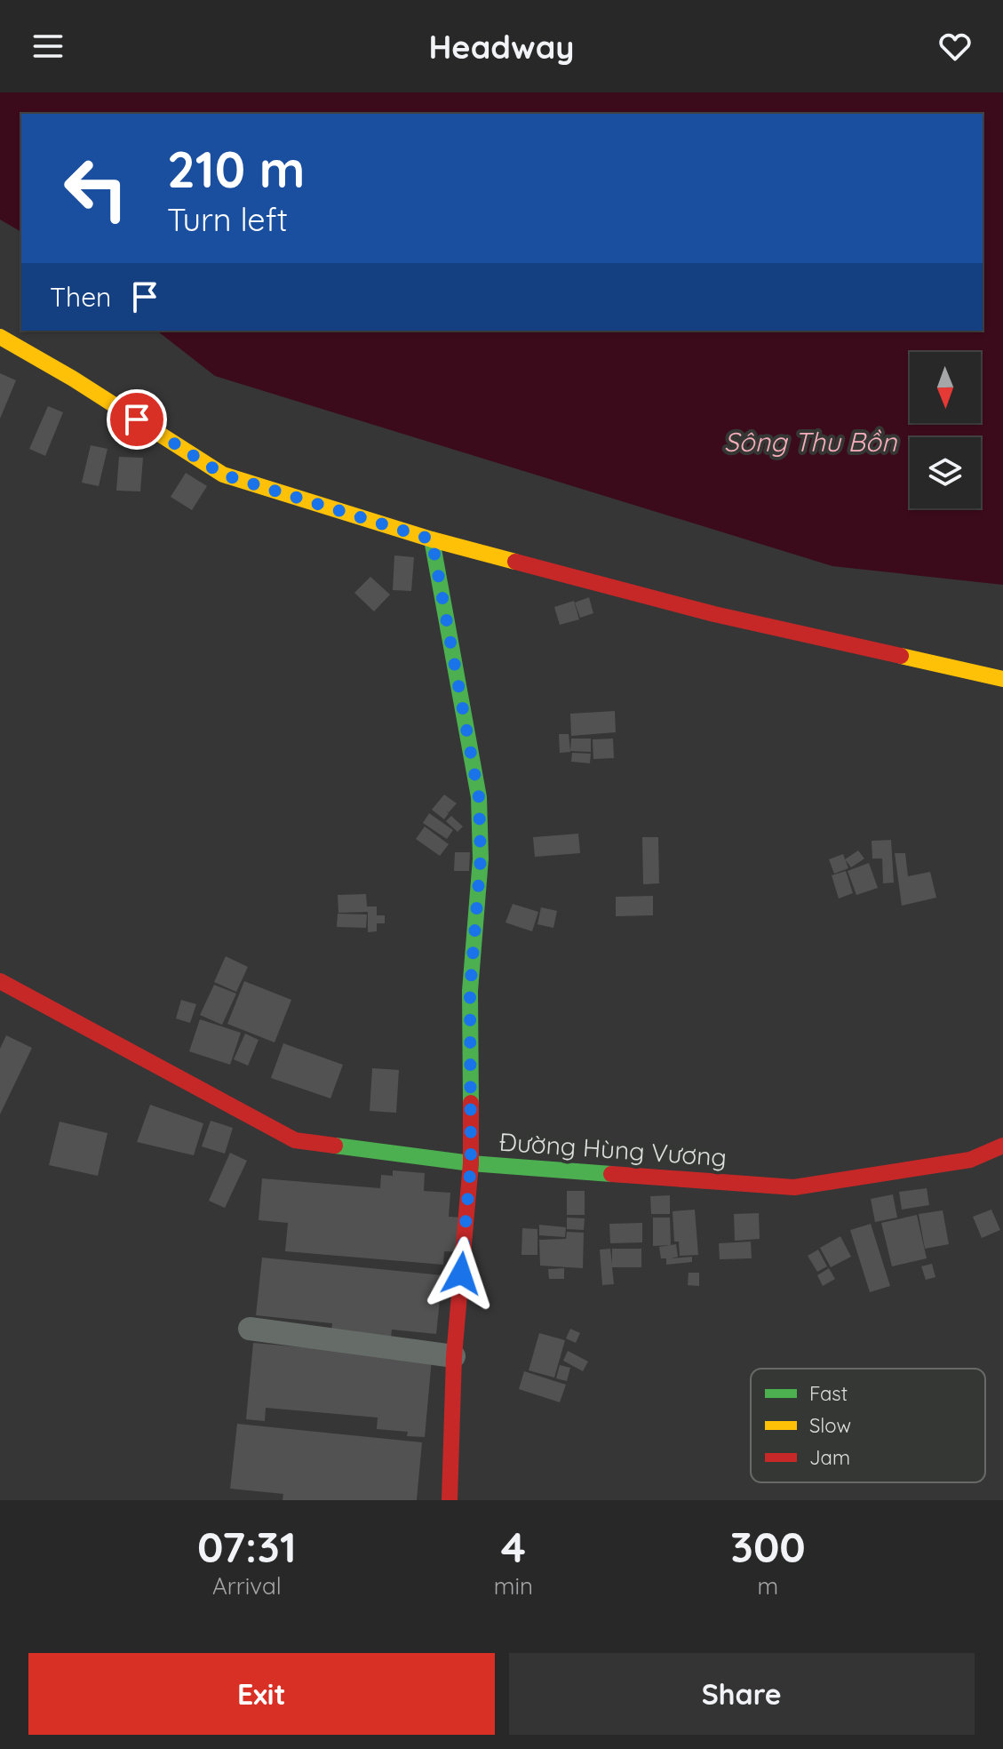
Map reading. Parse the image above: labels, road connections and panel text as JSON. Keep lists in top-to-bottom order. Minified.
{"streets":{"street":["Đường Hùng Vương"]},"water":["Sông Thu Bồn"],"legend":["Fast","Slow","Jam"],"north":"bottom","page":{"header":"Headway","turn":["210 m","Turn left"],"then":"Then","eta":["07:31","Arrival","4","min","300","m"],"buttons":["Exit","Share"]}}
